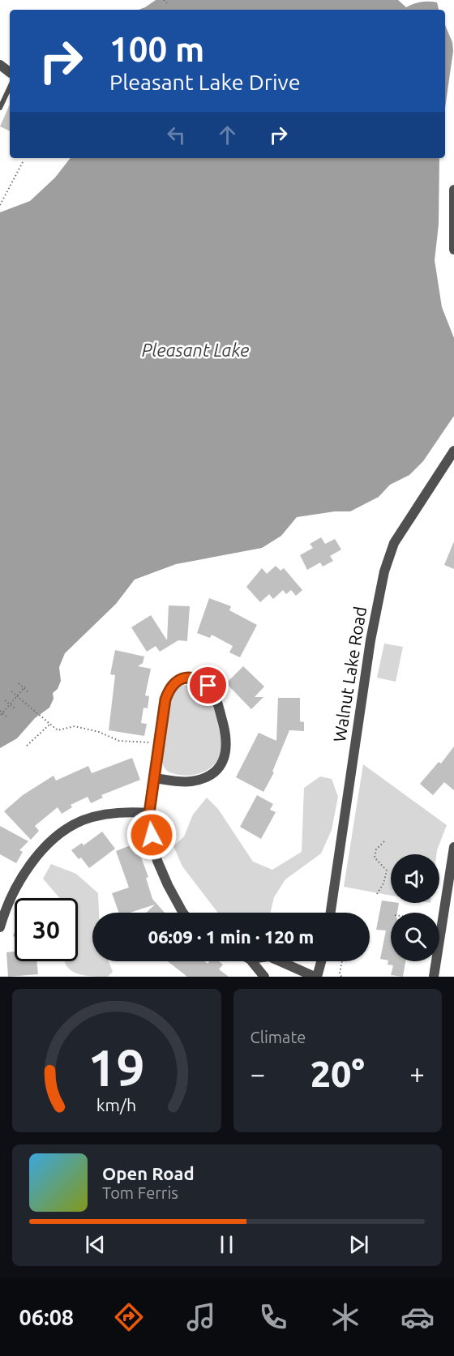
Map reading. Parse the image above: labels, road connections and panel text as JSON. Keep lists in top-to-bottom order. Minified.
{"streets":{"street":["Walnut Lake Road"]},"water":["Pleasant Lake"],"page":{"turn":["100 m","Pleasant Lake Drive"],"limit":"30","trip":"06:09 · 1 min · 120 m","tile":"Climate","heat":["−","20°","+"],"song":["Open Road","Tom Ferris"],"tabs":"06:08","gauge":["19","km/h"]}}
